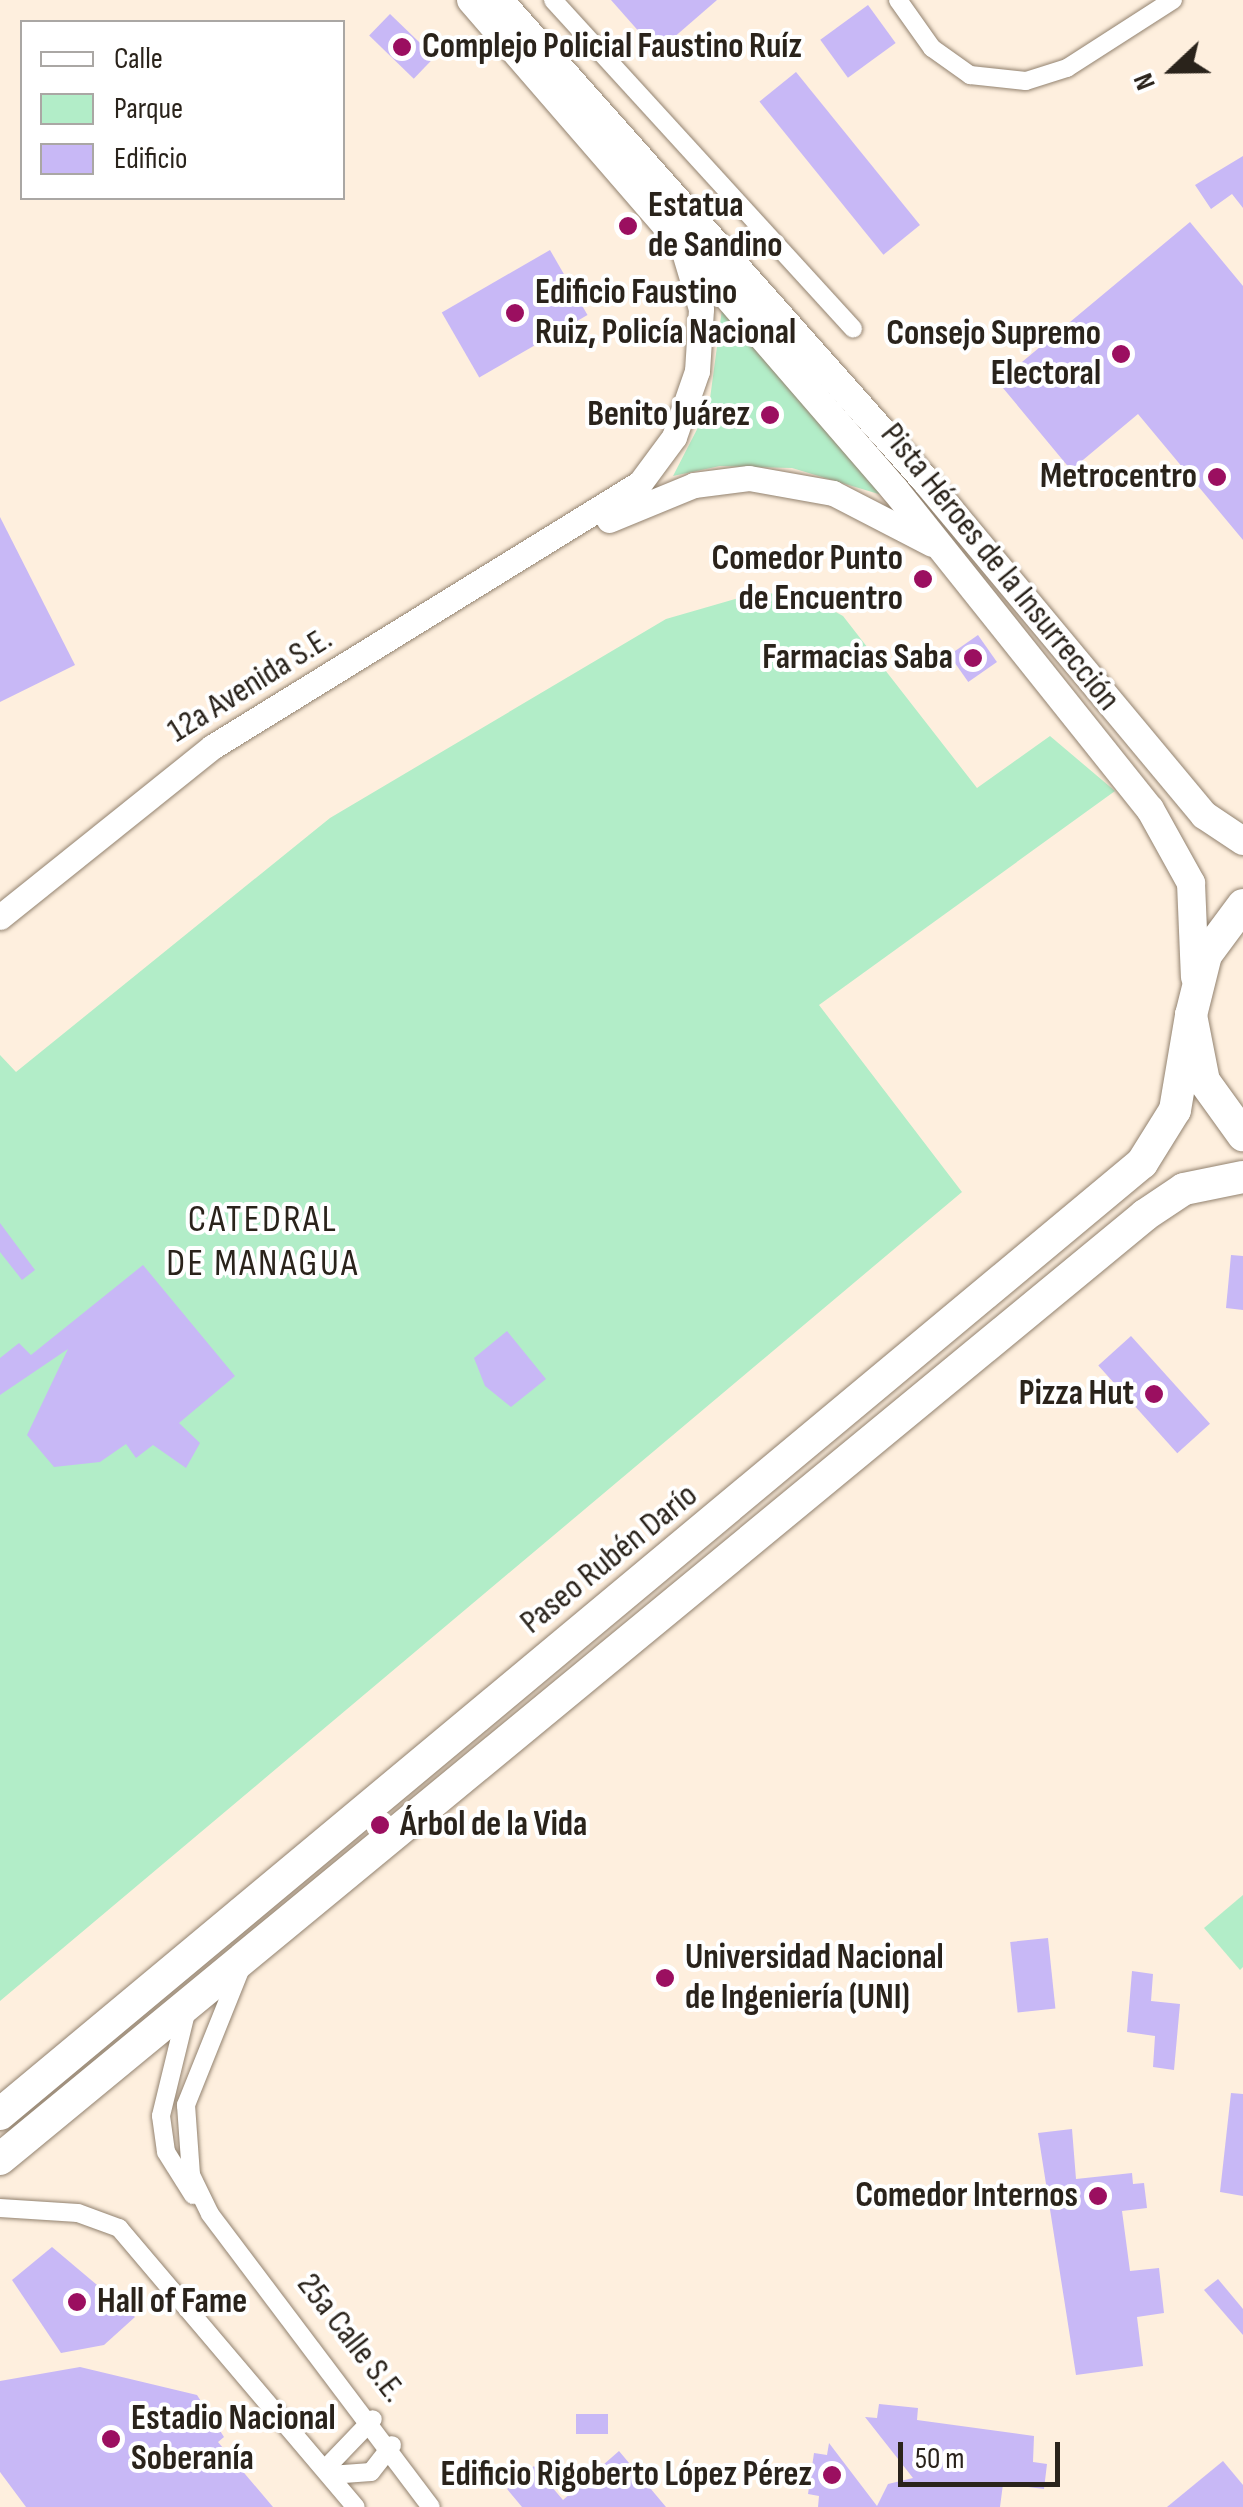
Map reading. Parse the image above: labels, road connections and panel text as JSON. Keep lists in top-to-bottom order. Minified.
{"streets":{"highway":["Paseo Rubén Darío"],"main road":["Pista Héroes de la Insurrección"],"street":["12a Avenida S.E.","25a Calle S.E."]},"crossings":[["Pista Héroes de la Insurrección","12a Avenida S.E."],["Pista Héroes de la Insurrección","Paseo Rubén Darío"]],"districts":["CATEDRAL DE MANAGUA"],"places":["Complejo Policial Faustino Ruíz","Estatua de Sandino","Edificio Faustino Ruiz, Policía Nacional","Consejo Supremo Electoral","Benito Juárez","Metrocentro","Comedor Punto de Encuentro","Farmacias Saba","Pizza Hut","Árbol de la Vida","Universidad Nacional de Ingeniería (UNI)","Comedor Internos","Hall of Fame","Estadio Nacional Soberanía","Edificio Rigoberto López Pérez"],"legend":["Calle","Parque","Edificio"],"scale_bar":"50 m","north":"left"}
